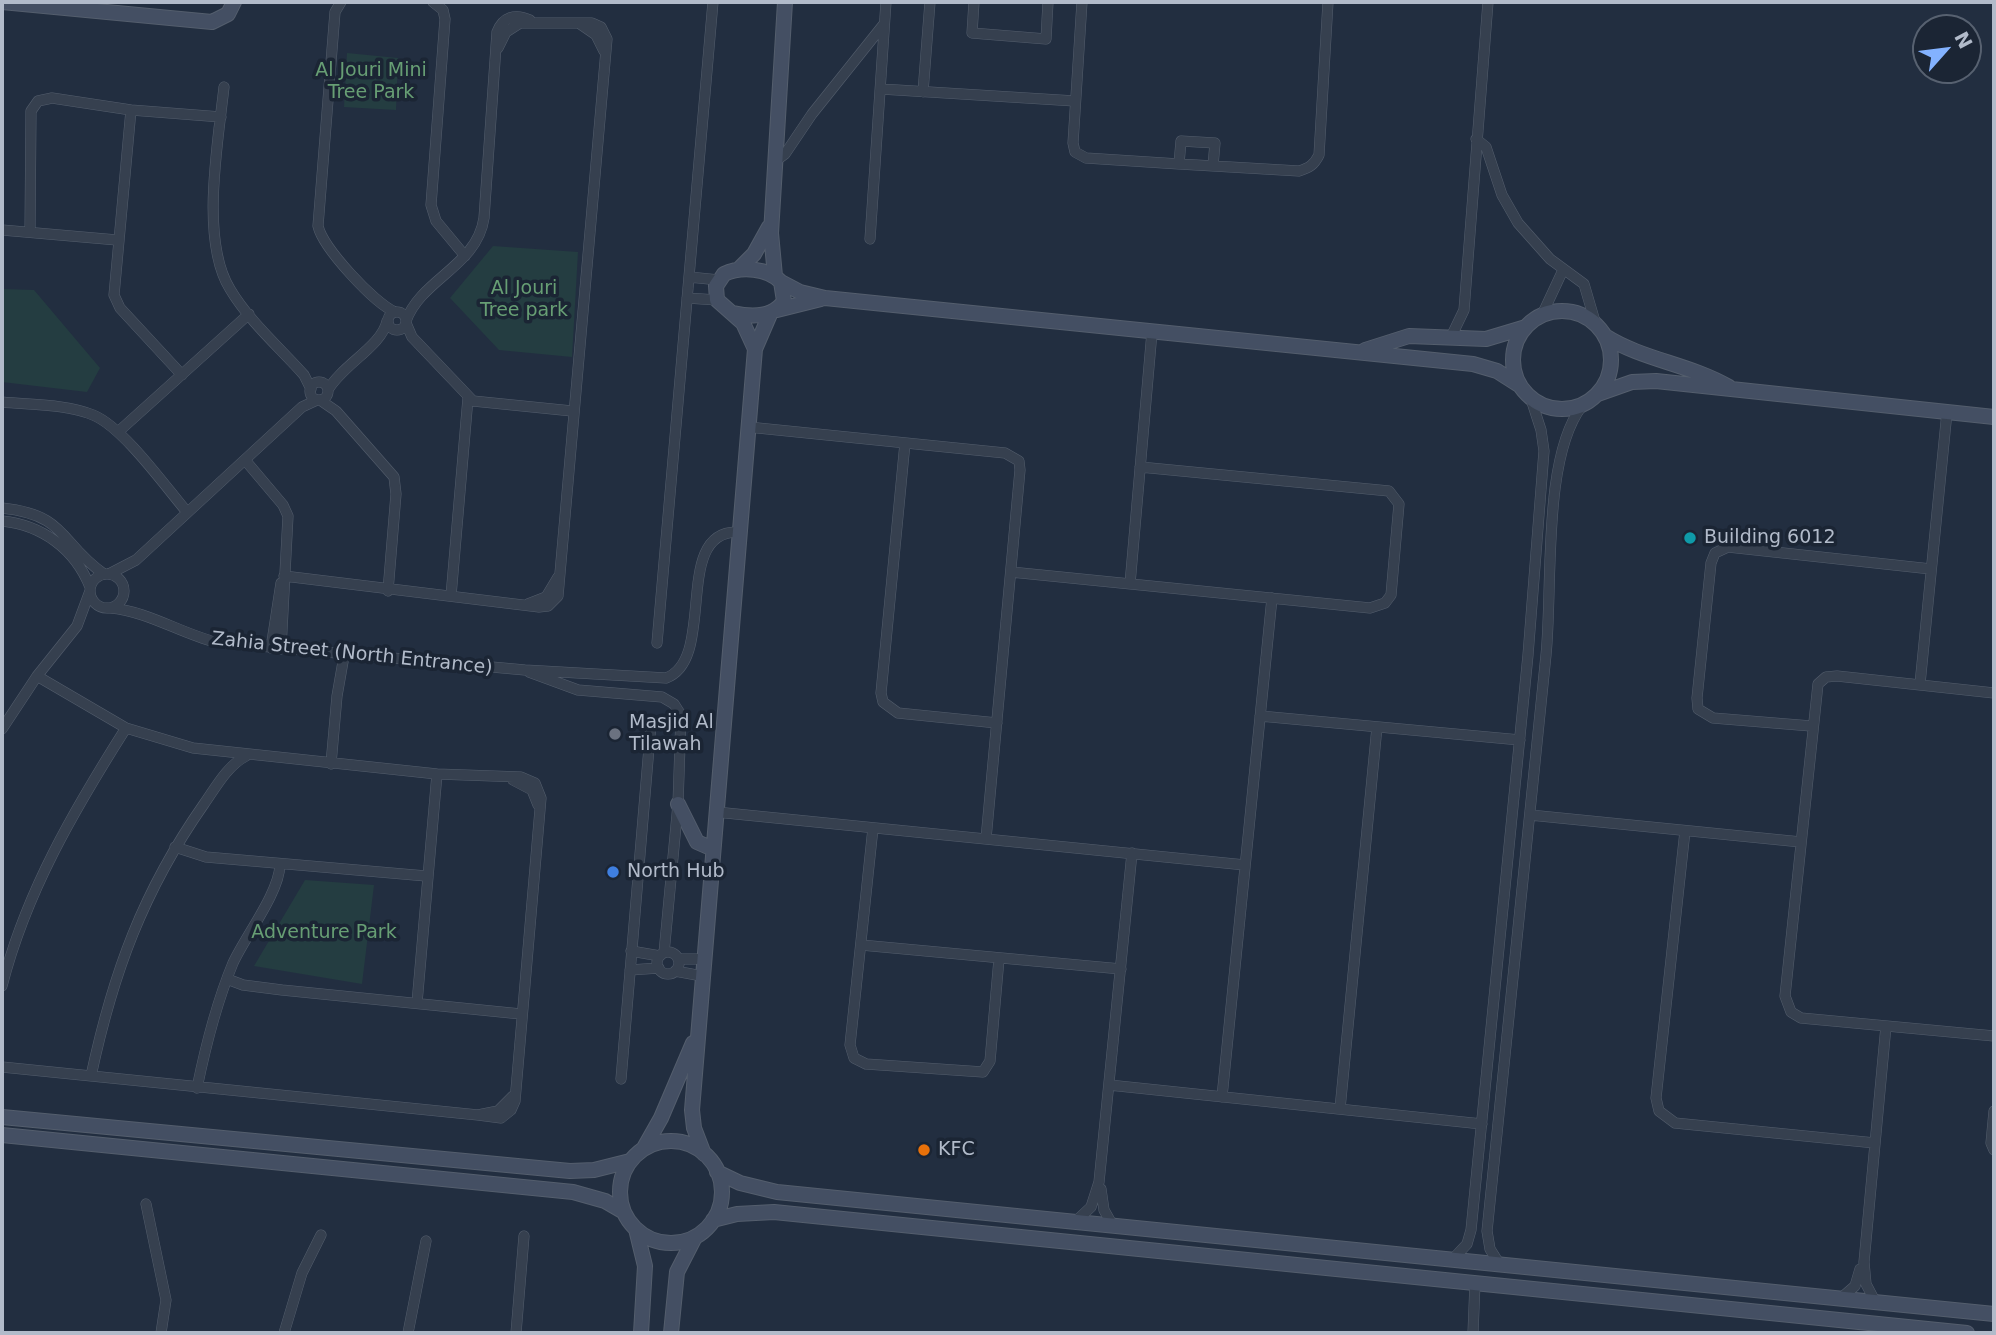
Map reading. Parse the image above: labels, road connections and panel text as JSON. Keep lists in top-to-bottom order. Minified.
{"streets":{"street":["Zahia Street (North Entrance)"]},"parks":["Al Jouri Mini Tree Park","Al Jouri Tree park","Adventure Park"],"places":["Building 6012","Masjid Al Tilawah","North Hub","KFC"],"north":"top right"}
